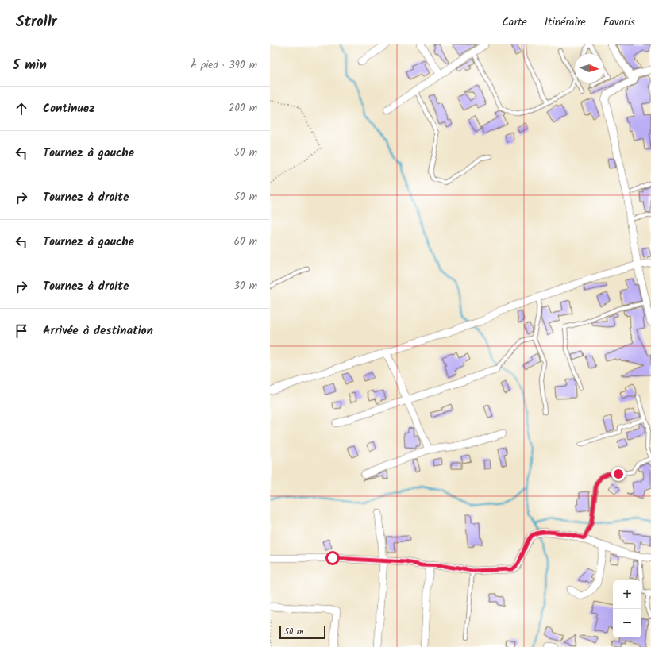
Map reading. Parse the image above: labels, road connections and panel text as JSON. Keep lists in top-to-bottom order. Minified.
{"scale_bar":"50 m","north":"right","page":{"header":"Strollr","nav":["Carte","Itinéraire","Favoris"],"heading":["5 min","À pied · 390 m"],"list":[["Continuez","200 m"],["Tournez à gauche","50 m"],["Tournez à droite","50 m"],["Tournez à gauche","60 m"],["Tournez à droite","30 m"],"Arrivée à destination"],"map_buttons":["+","−"],"scale":"50 m"}}
